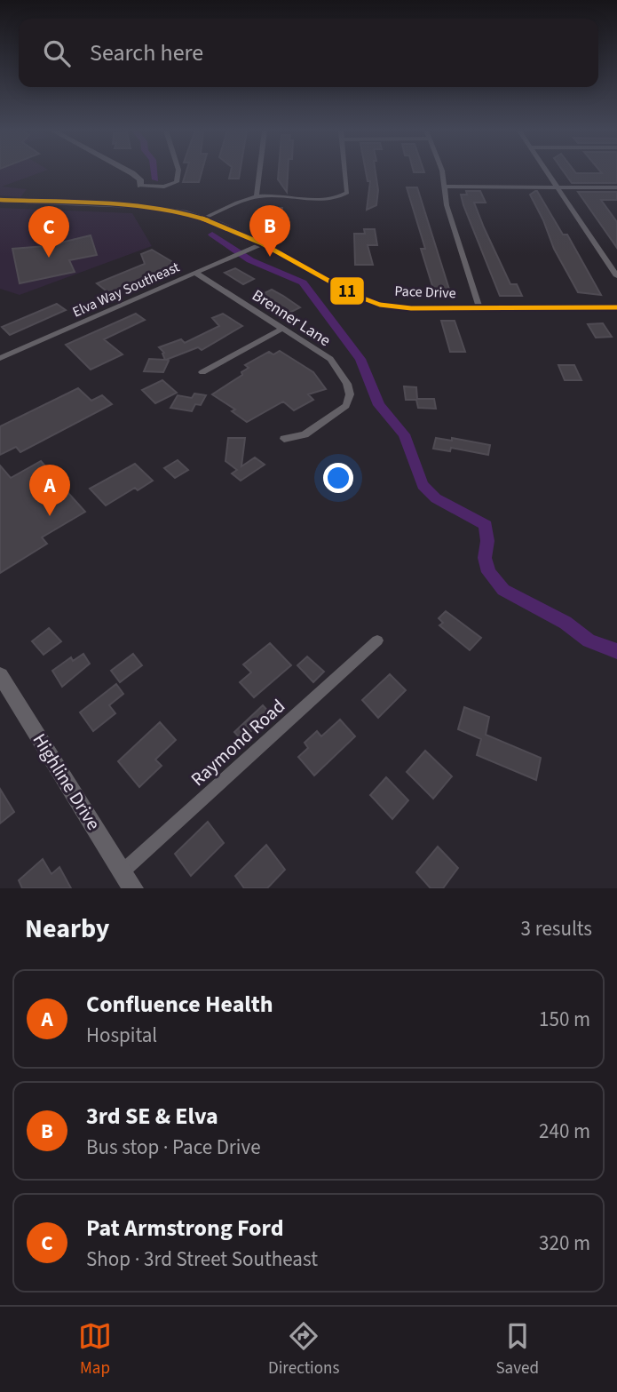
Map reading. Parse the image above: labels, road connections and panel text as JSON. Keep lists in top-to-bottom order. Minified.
{"streets":{"street":["Elva Way Southeast","Pace Drive","Brenner Lane","Raymond Road","Highline Drive"]},"crossings":[["Elva Way Southeast","Pace Drive"],["Elva Way Southeast","Brenner Lane"],["Raymond Road","Highline Drive"]],"lines":["transit line 11"],"page":{"search":"Search here","pins":["B","C","A"],"heading":["Nearby","3 results"],"list":[{"mark":"A","name":"Confluence Health","note":"Hospital","value":"150 m"},{"mark":"B","name":"3rd SE & Elva","note":"Bus stop · Pace Drive","value":"240 m"},{"mark":"C","name":"Pat Armstrong Ford","note":"Shop · 3rd Street Southeast","value":"320 m"}],"nav":["Map","Directions","Saved"]}}
